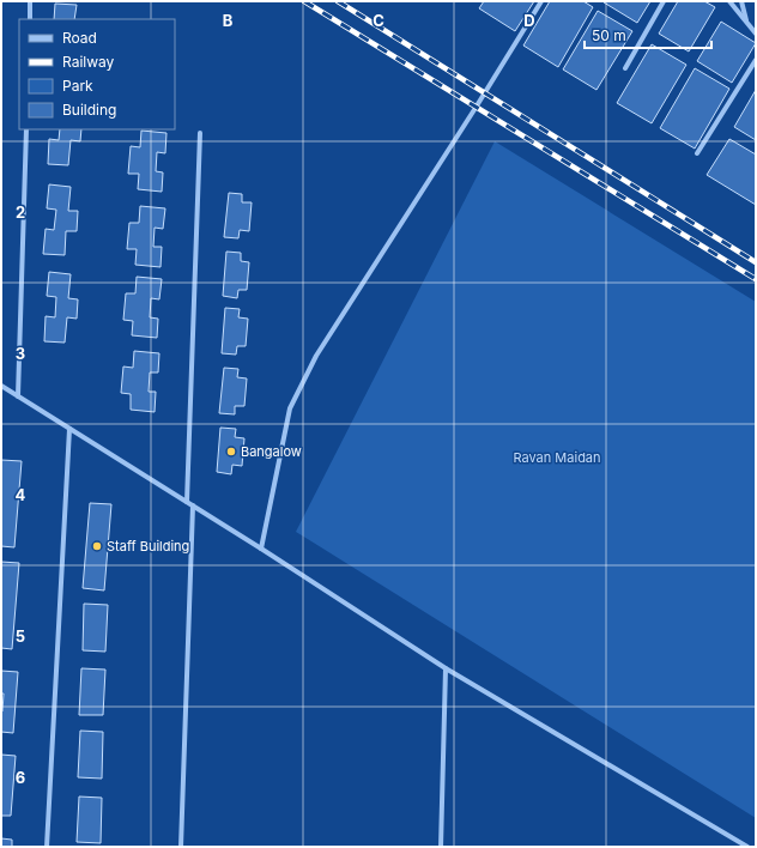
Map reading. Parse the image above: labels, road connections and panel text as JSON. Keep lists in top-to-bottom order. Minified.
{"parks":["Ravan Maidan"],"places":["Bangalow","Staff Building"],"legend":["Road","Railway","Park","Building"],"scale_bar":"50 m","grid":{"columns":["B","C","D"],"rows":["2","3","4","5","6"]}}
